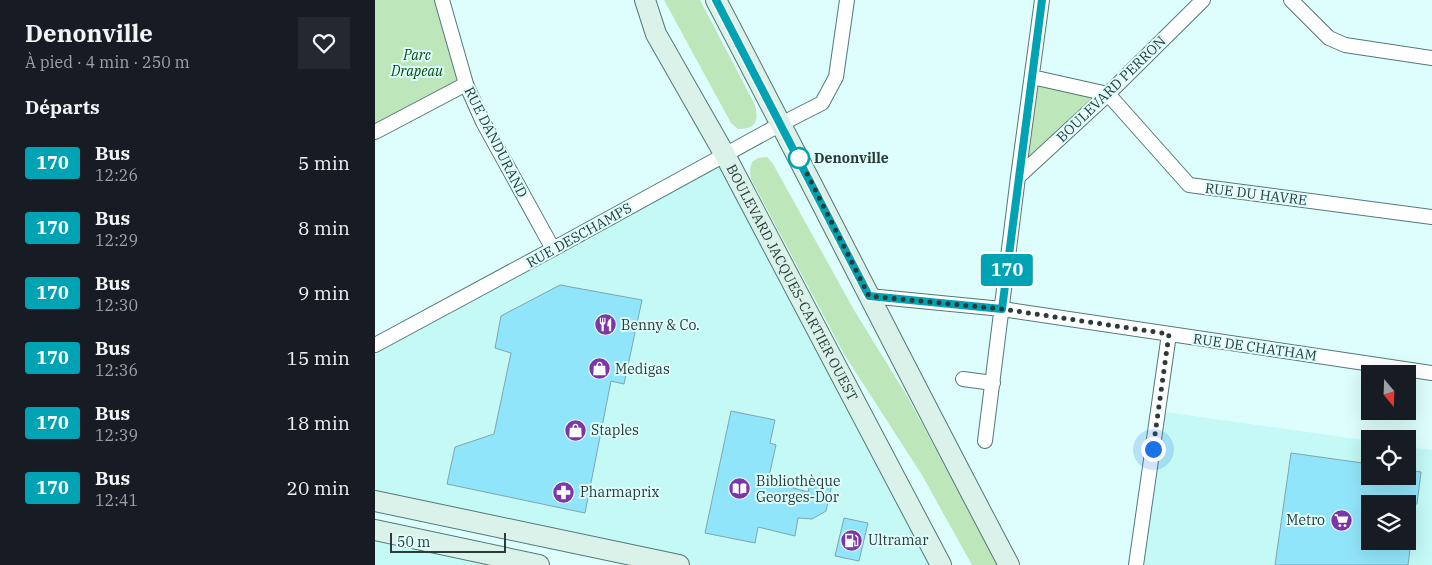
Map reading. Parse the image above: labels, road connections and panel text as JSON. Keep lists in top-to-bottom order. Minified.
{"streets":{"main road":["BOULEVARD JACQUES-CARTIER OUEST"],"street":["BOULEVARD PERRON","RUE DANDURAND","RUE DU HAVRE","RUE DESCHAMPS","RUE DE CHATHAM"]},"crossings":[["BOULEVARD PERRON","RUE DU HAVRE"],["RUE DANDURAND","RUE DESCHAMPS"],["RUE DESCHAMPS","BOULEVARD JACQUES-CARTIER OUEST"]],"parks":["Parc Drapeau"],"places":{"other":["Denonville"],"restaurant":["Benny & Co."],"shop":["Medigas","Staples"],"library":["Bibliothèque Georges-Dor"],"pharmacy":["Pharmaprix"],"supermarket":["Metro"],"fuel station":["Ultramar"]},"lines":["bus line 170"],"scale_bar":"50 m","north":"bottom","page":{"heading":[["Denonville","À pied · 4 min · 250 m"],"Départs"],"on_map":"170","list":[{"mark":"170","name":"Bus","note":"12:26","value":"5 min"},{"mark":"170","name":"Bus","note":"12:29","value":"8 min"},{"mark":"170","name":"Bus","note":"12:30","value":"9 min"},{"mark":"170","name":"Bus","note":"12:36","value":"15 min"},{"mark":"170","name":"Bus","note":"12:39","value":"18 min"},{"mark":"170","name":"Bus","note":"12:41","value":"20 min"}],"scale":"50 m"}}
